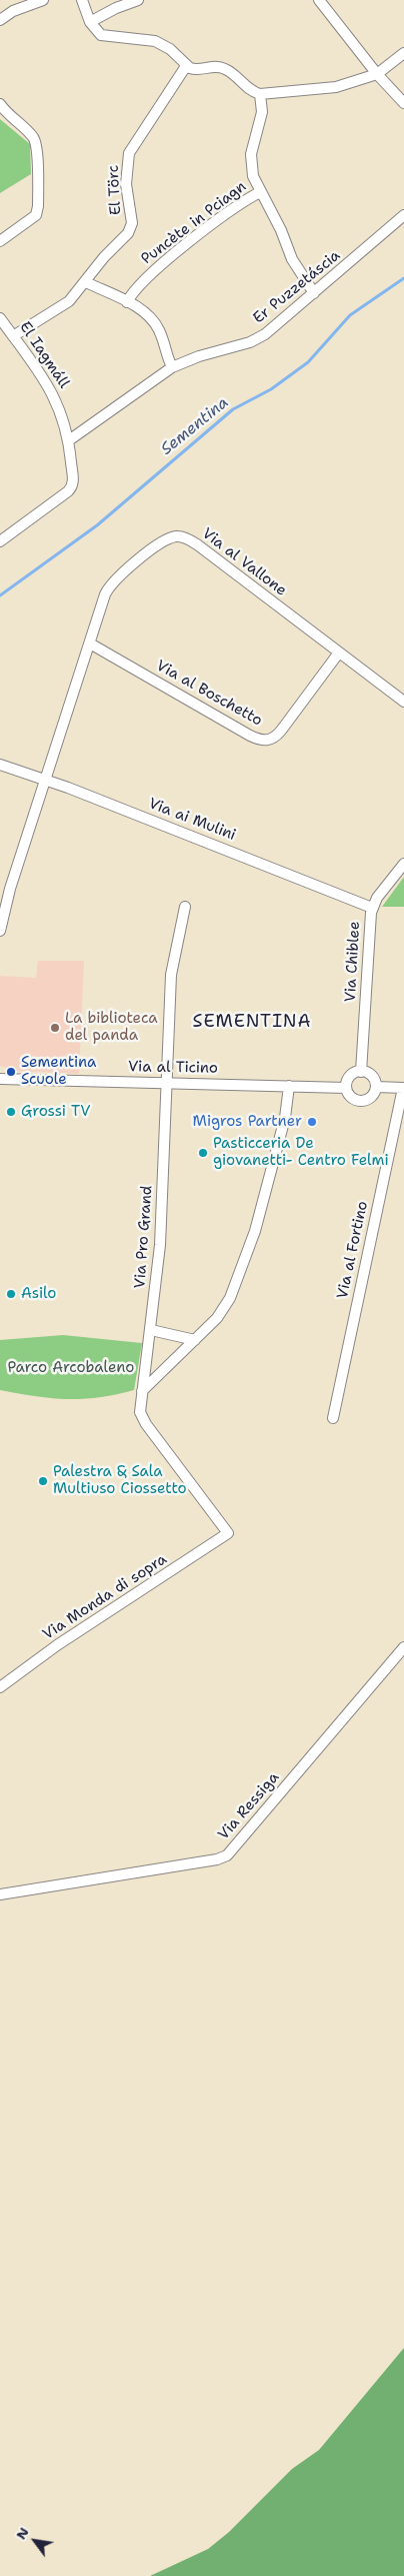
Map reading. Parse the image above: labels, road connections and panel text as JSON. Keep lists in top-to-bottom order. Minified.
{"streets":{"street":["El Törc","Puncète in Pciagn","Er Puzzetáscia","El Iagmáll","Via al Vallone","Via al Boschetto","Via ai Mulini","Via Chiblee","Via al Ticino","Via Pro Grand","Via al Fortino","Via Monda di sopra","Via Ressiga"]},"crossings":[["El Törc","El Iagmáll"],["Er Puzzetáscia","El Iagmáll"],["Via al Vallone","Via al Boschetto"],["Via al Vallone","Via ai Mulini"],["Via ai Mulini","Via Chiblee"],["Via Chiblee","Via al Ticino"],["Via al Ticino","Via Pro Grand"],["Via Pro Grand","Via Monda di sopra"]],"districts":["SEMENTINA"],"water":["Sementina"],"parks":["Parco Arcobaleno"],"places":["La biblioteca del panda","Sementina Scuole","Grossi TV","Migros Partner","Pasticceria De giovanetti- Centro Felmi","Asilo","Palestra & Sala Multiuso Ciossetto"],"north":"top left"}
